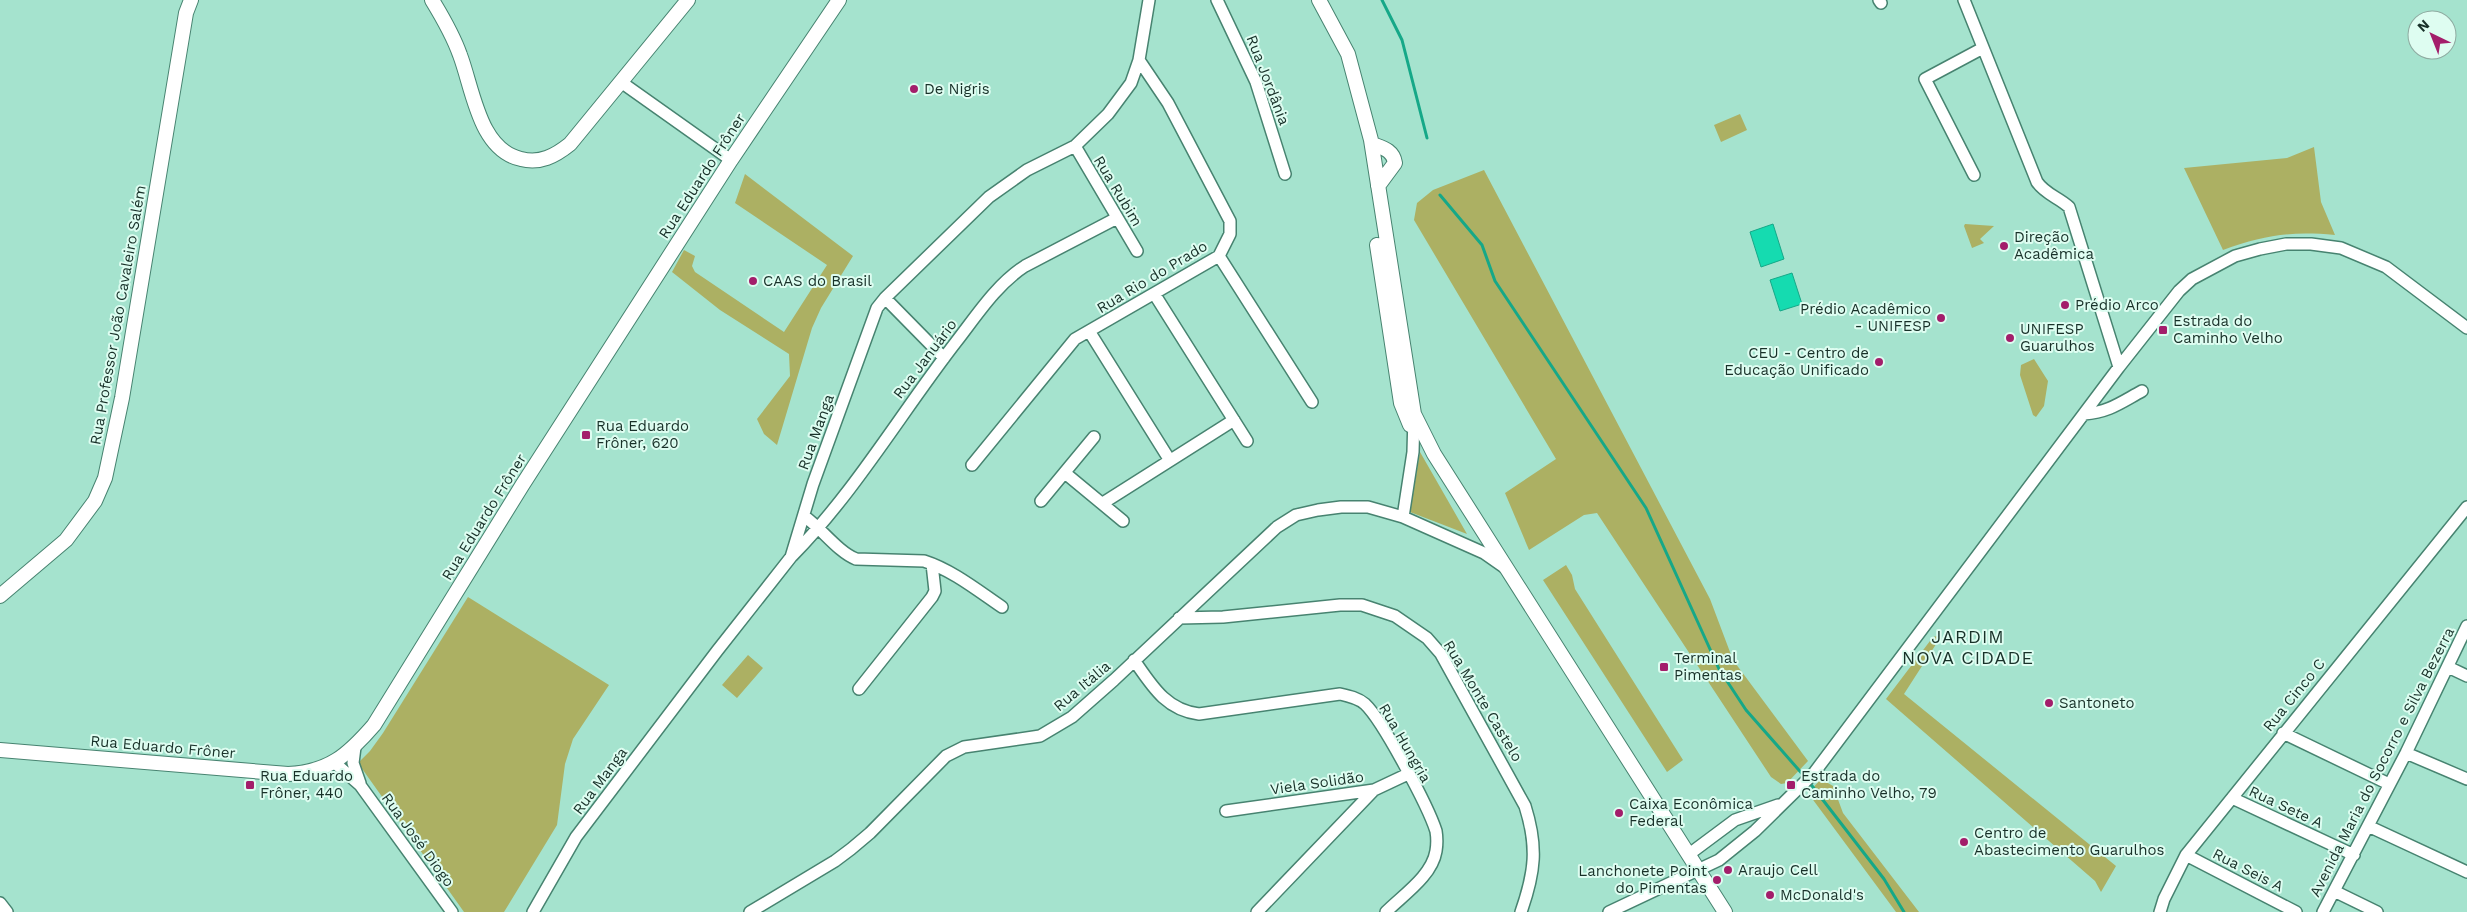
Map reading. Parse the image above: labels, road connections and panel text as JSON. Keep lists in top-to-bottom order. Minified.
{"streets":{"main road":["Rua Eduardo Frôner","Rua Professor João Cavaleiro Salém"],"street":["Rua Jordânia","Rua Rubim","Rua Rio do Prado","Rua Januário","Rua Manga","Rua Itália","Rua Cinco C","Rua Monte Castelo","Rua Hungria","Avenida Maria do Socorro e Silva Bezerra","Viela Solidão","Rua Sete A","Rua José Diogo","Rua Seis A"]},"crossings":[["Rua Eduardo Frôner","Rua José Diogo"],["Rua Rubim","Rua Januário"],["Rua Rubim","Rua Manga"],["Rua Rio do Prado","Rua Manga"],["Rua Januário","Rua Manga"],["Rua Itália","Rua Monte Castelo"],["Rua Itália","Rua Hungria"],["Rua Cinco C","Rua Sete A"],["Rua Cinco C","Rua Seis A"],["Rua Hungria","Viela Solidão"],["Avenida Maria do Socorro e Silva Bezerra","Rua Sete A"]],"districts":["JARDIM NOVA CIDADE"],"places":{"other":["De Nigris","Direção Acadêmica","CAAS do Brasil","Prédio Arco","Prédio Acadêmico - UNIFESP","UNIFESP Guarulhos","CEU - Centro de Educação Unificado","Santoneto","Caixa Econômica Federal","Centro de Abastecimento Guarulhos","Araujo Cell","Lanchonete Point do Pimentas","McDonald's"],"transit":["Estrada do Caminho Velho","Rua Eduardo Frôner, 620","Terminal Pimentas","Rua Eduardo Frôner, 440","Estrada do Caminho Velho, 79"]},"north":"top left"}
